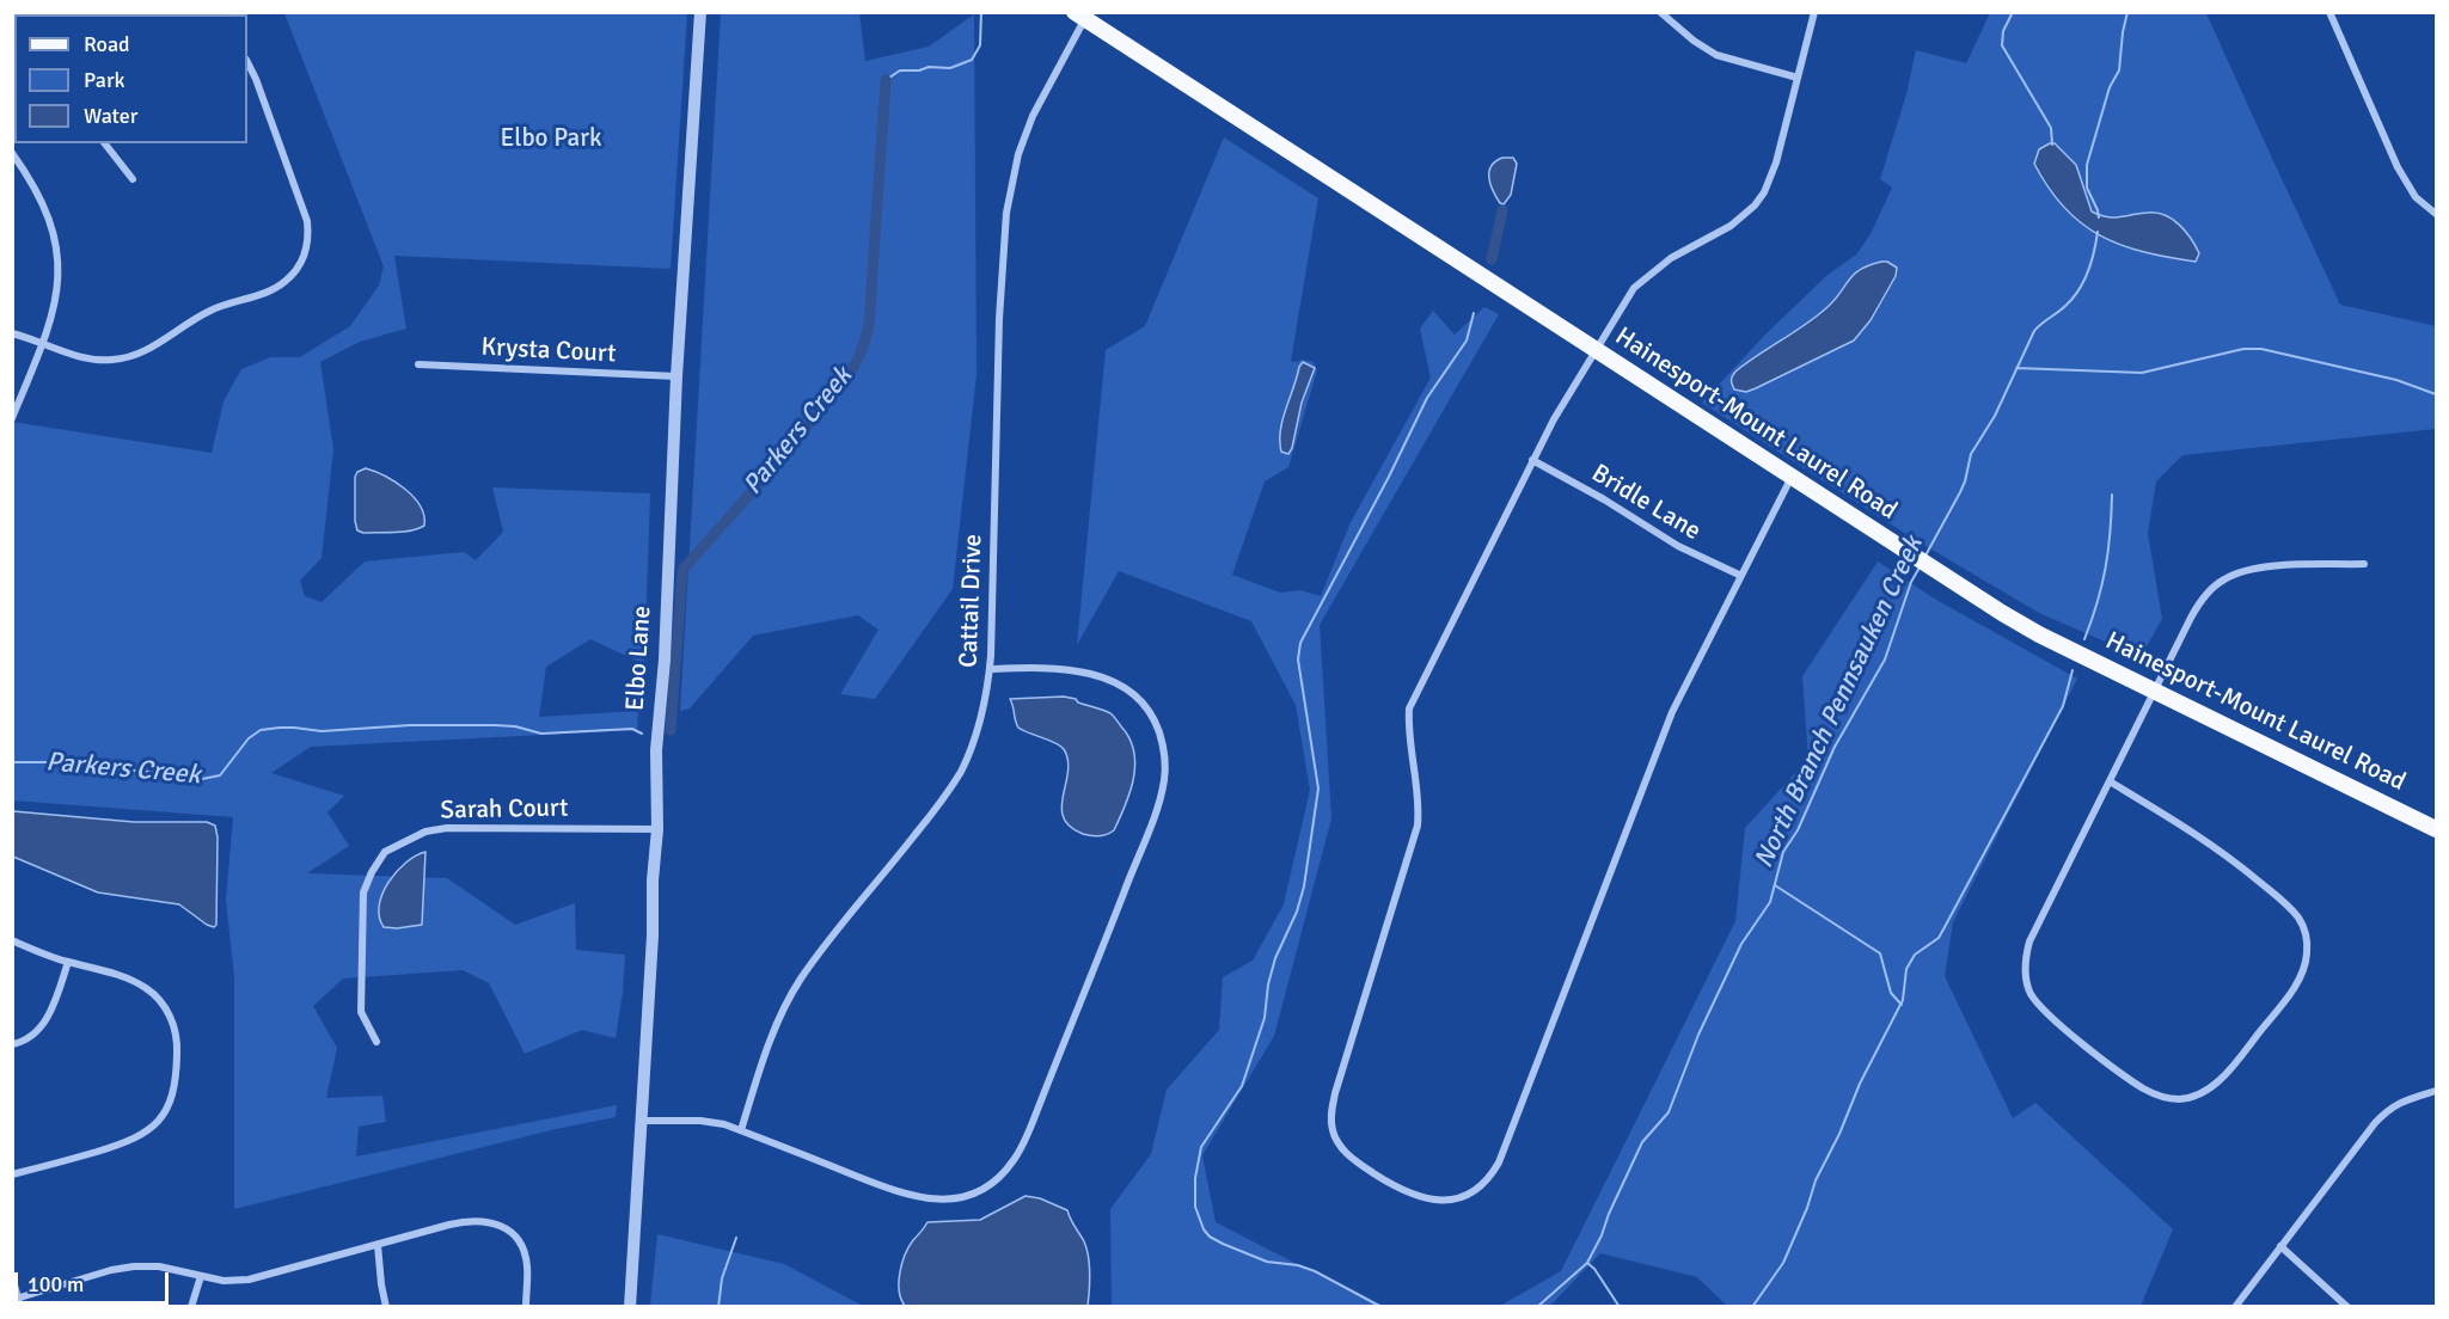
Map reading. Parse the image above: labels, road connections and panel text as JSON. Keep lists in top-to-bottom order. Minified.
{"streets":{"main road":["Hainesport-Mount Laurel Road"],"street":["Krysta Court","Bridle Lane","Cattail Drive","Elbo Lane","Sarah Court"]},"crossings":[["Krysta Court","Elbo Lane"],["Hainesport-Mount Laurel Road","Cattail Drive"],["Elbo Lane","Sarah Court"]],"water":["Parkers Creek","North Branch Pennsauken Creek"],"parks":["Elbo Park"],"legend":["Road","Park","Water"],"scale_bar":"100 m"}
